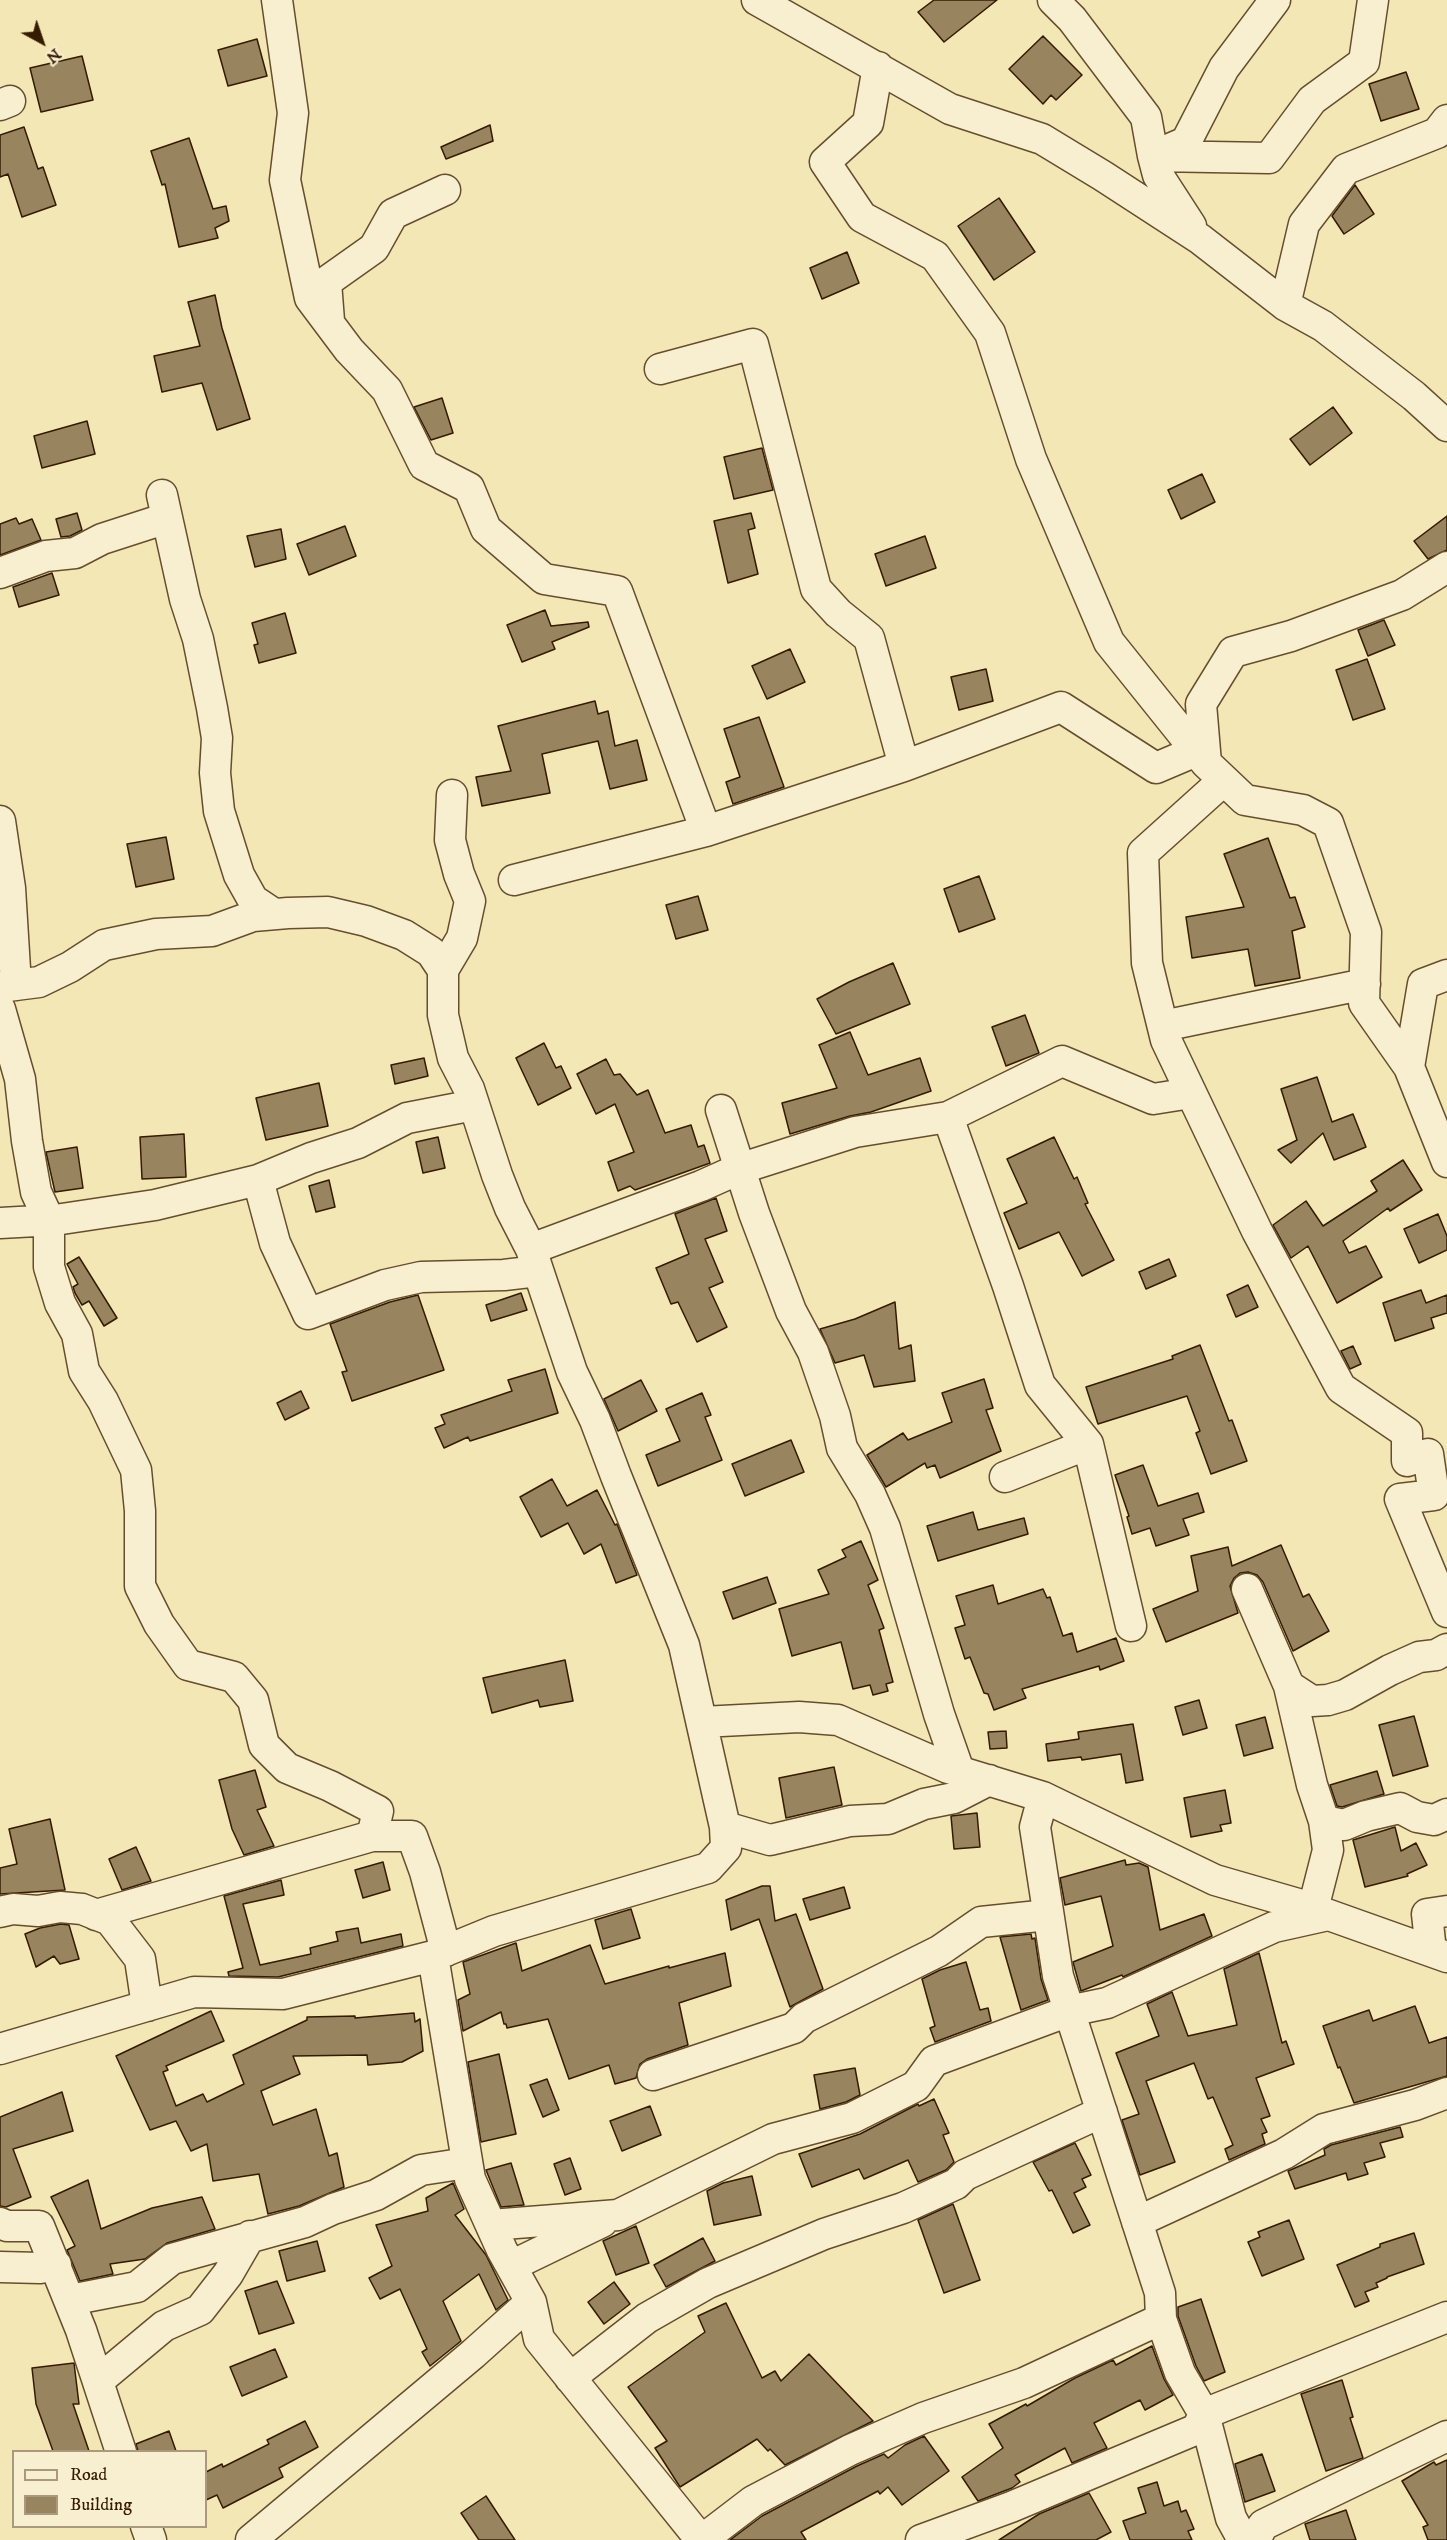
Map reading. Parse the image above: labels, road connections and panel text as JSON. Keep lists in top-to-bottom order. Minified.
{"legend":["Road","Building"],"north":"bottom right"}
